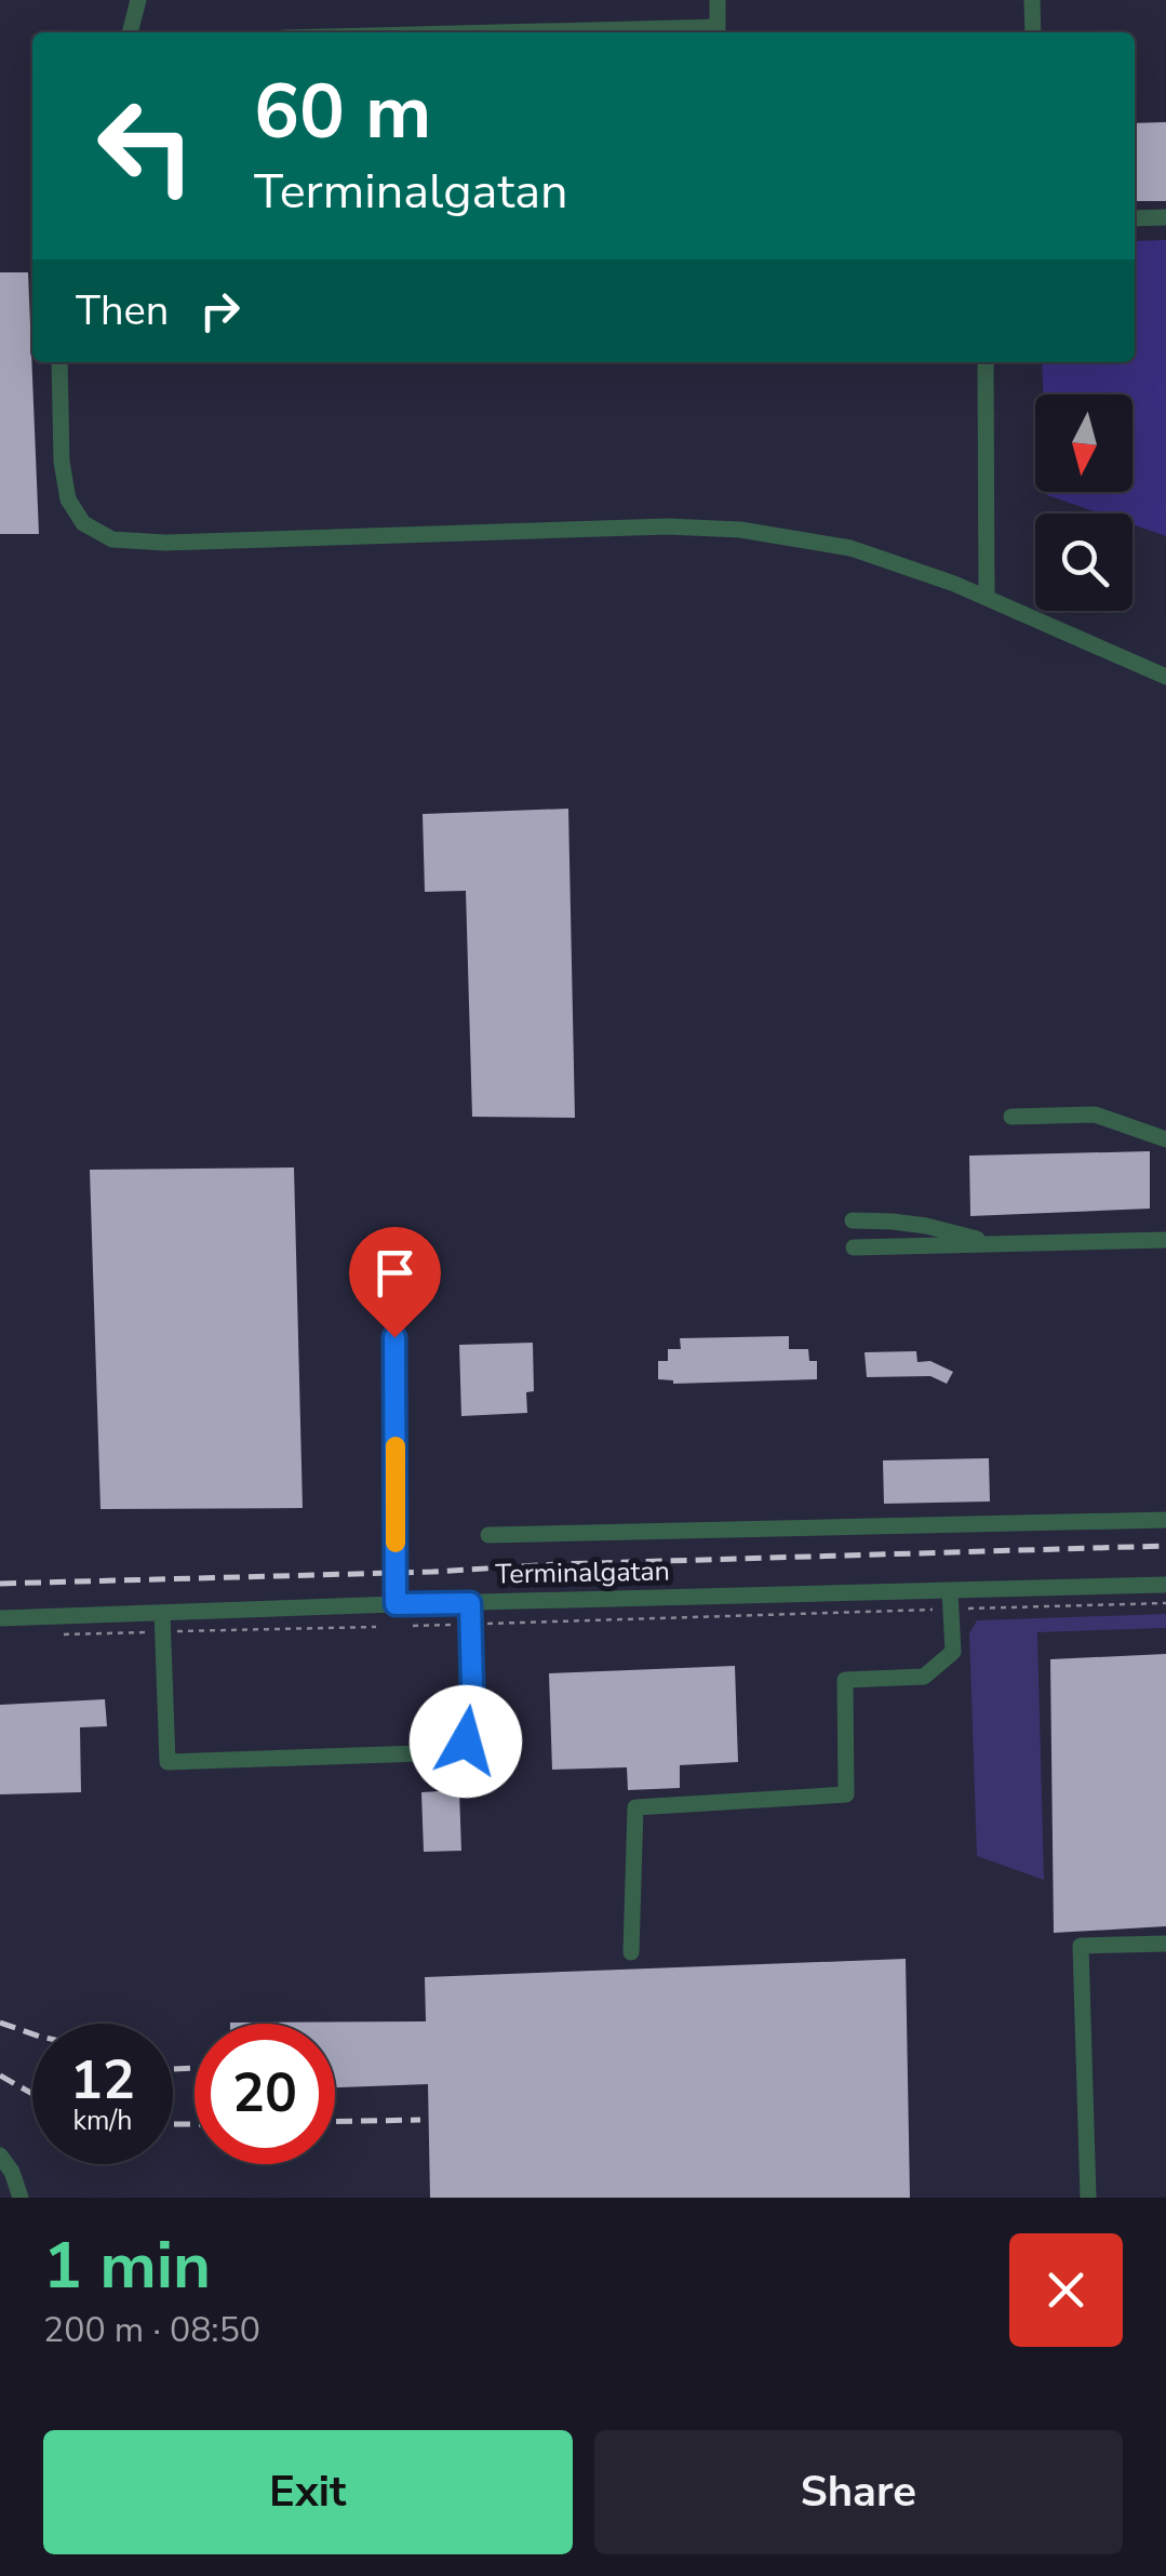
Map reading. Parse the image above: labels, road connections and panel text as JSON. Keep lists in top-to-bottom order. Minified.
{"streets":{"street":["Terminalgatan"]},"north":"bottom","page":{"turn":["60 m","Terminalgatan"],"then":"Then","speed":"12 km/h","limit":"20","heading":["1 min","200 m · 08:50"],"buttons":["Exit","Share"]}}
